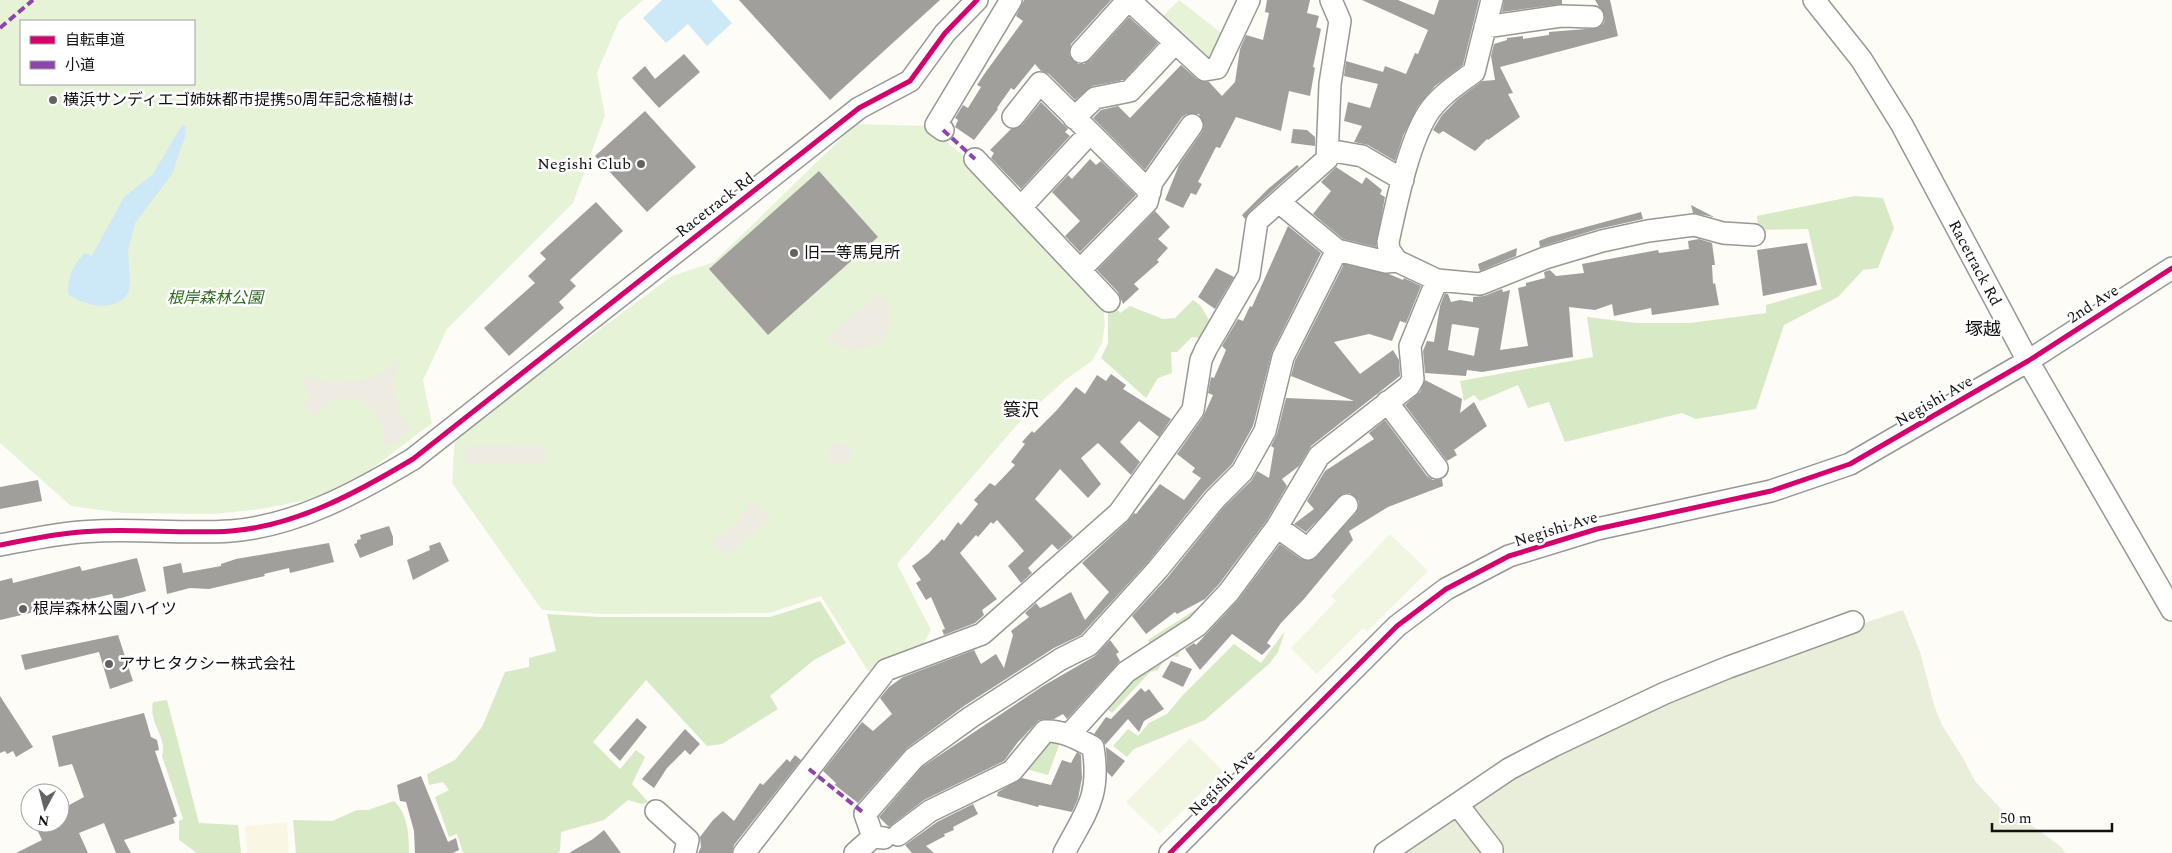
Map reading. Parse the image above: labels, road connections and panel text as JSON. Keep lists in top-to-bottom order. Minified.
{"streets":{"street":["Racetrack Rd","2nd Ave","Negishi Ave"]},"crossings":[["Racetrack Rd","2nd Ave"],["Racetrack Rd","Negishi Ave"],["2nd Ave","Negishi Ave"]],"districts":["塚越","簑沢"],"parks":["根岸森林公園"],"places":["横浜サンディエゴ姉妹都市提携50周年記念植樹は","Negishi Club","旧一等馬見所","根岸森林公園ハイツ","アサヒタクシー株式会社"],"legend":["自転車道","小道"],"scale_bar":"50 m","north":"bottom"}
